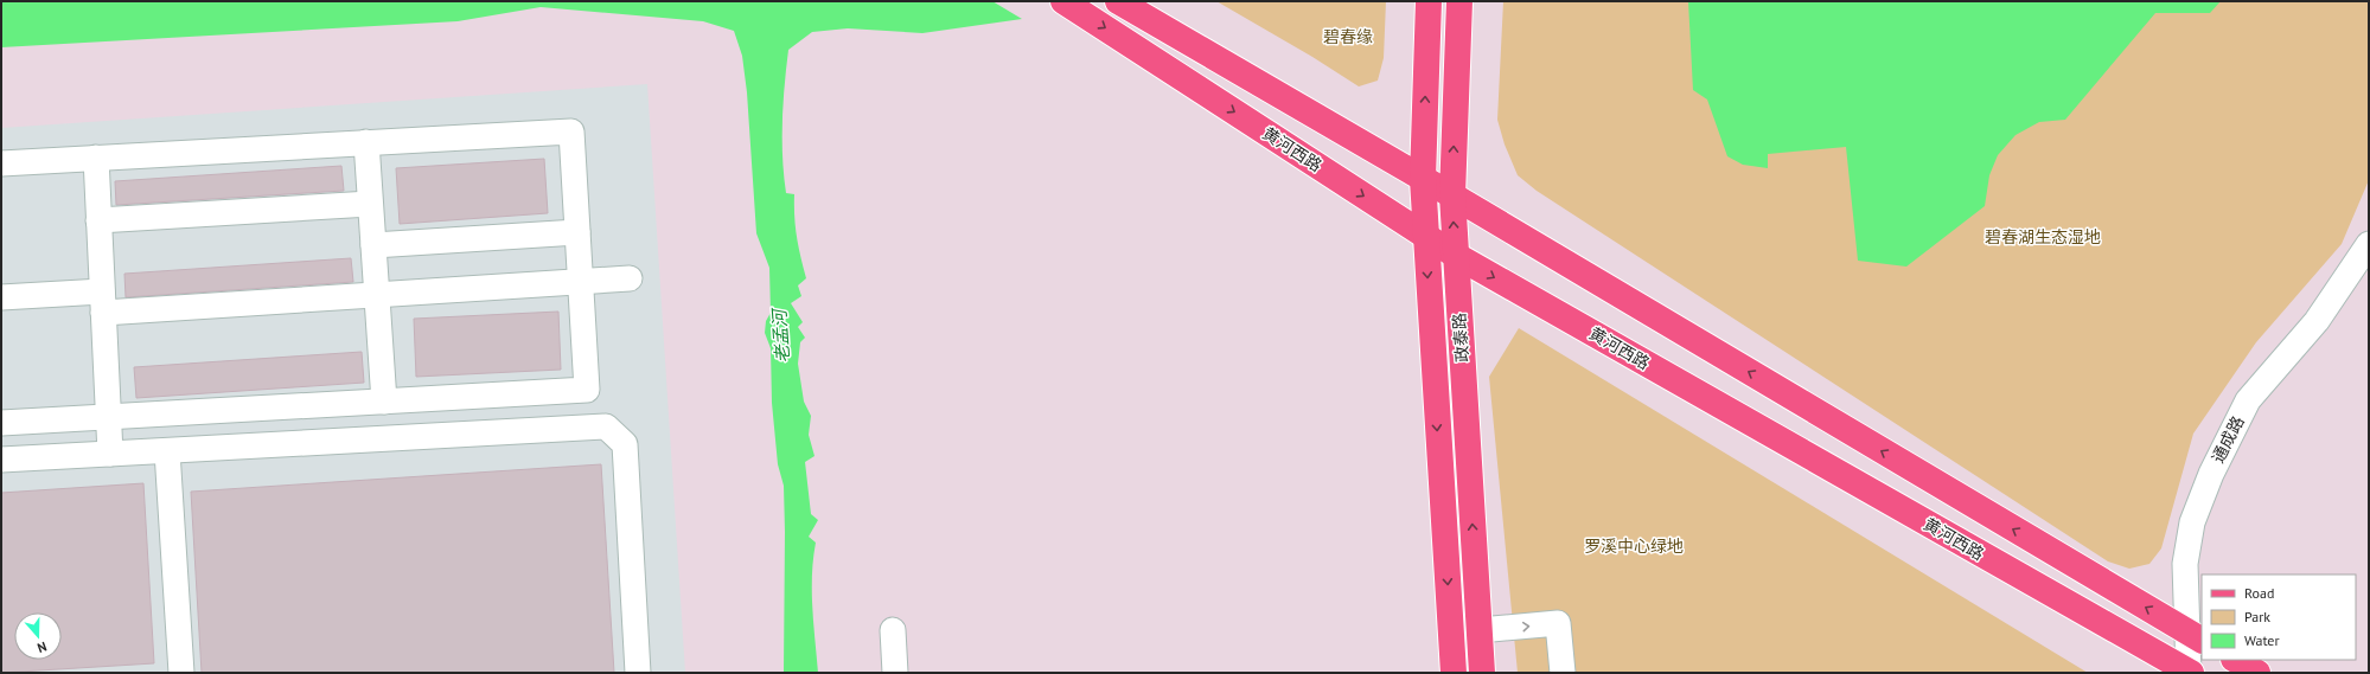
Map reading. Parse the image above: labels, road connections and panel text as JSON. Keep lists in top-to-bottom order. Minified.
{"streets":{"main road":["黄河西路","政泰路"],"street":["通成路"]},"crossings":[["黄河西路","政泰路"],["黄河西路","通成路"]],"water":["老孟河"],"parks":["碧春缘","碧春湖生态湿地","罗溪中心绿地"],"legend":["Road","Park","Water"],"north":"bottom"}
